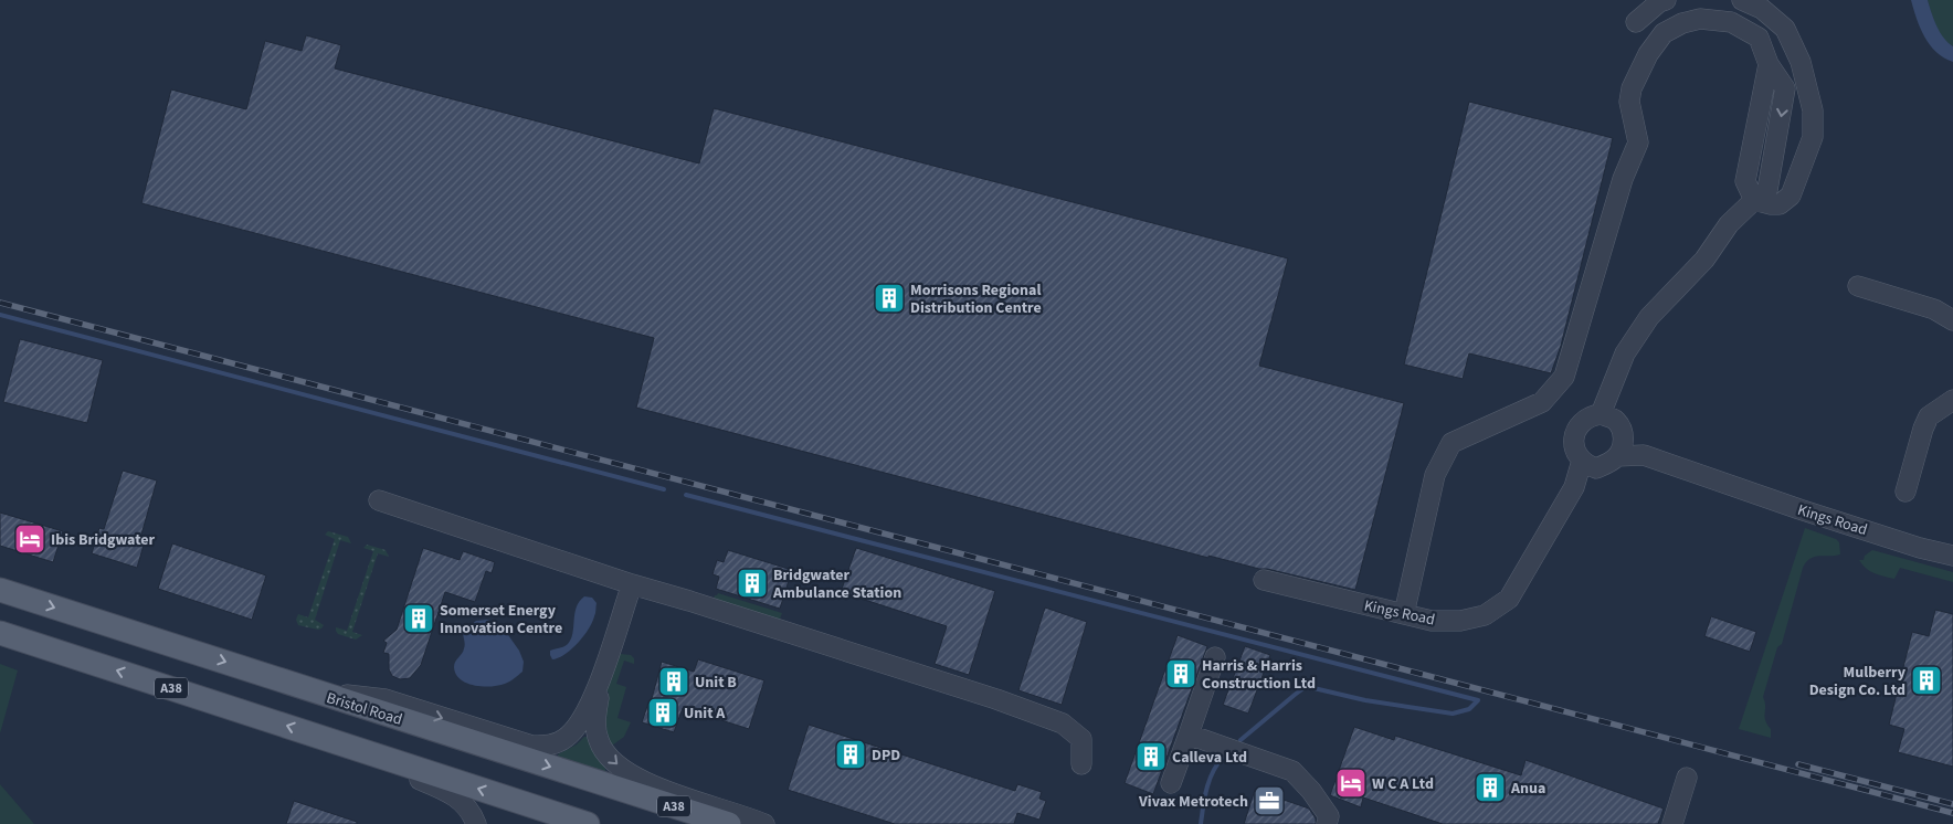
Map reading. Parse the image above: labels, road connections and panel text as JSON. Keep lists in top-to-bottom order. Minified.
{"streets":{"main road":["A38","Bristol Road"],"street":["Kings Road"]},"places":{"building":["Morrisons Regional Distribution Centre","Bridgwater Ambulance Station","Somerset Energy Innovation Centre","Harris & Harris Construction Ltd","Mulberry Design Co. Ltd","Unit B","Unit A","DPD","Calleva Ltd","Anua"],"hotel":["Ibis Bridgwater","W C A Ltd"],"office":["Vivax Metrotech"]}}
